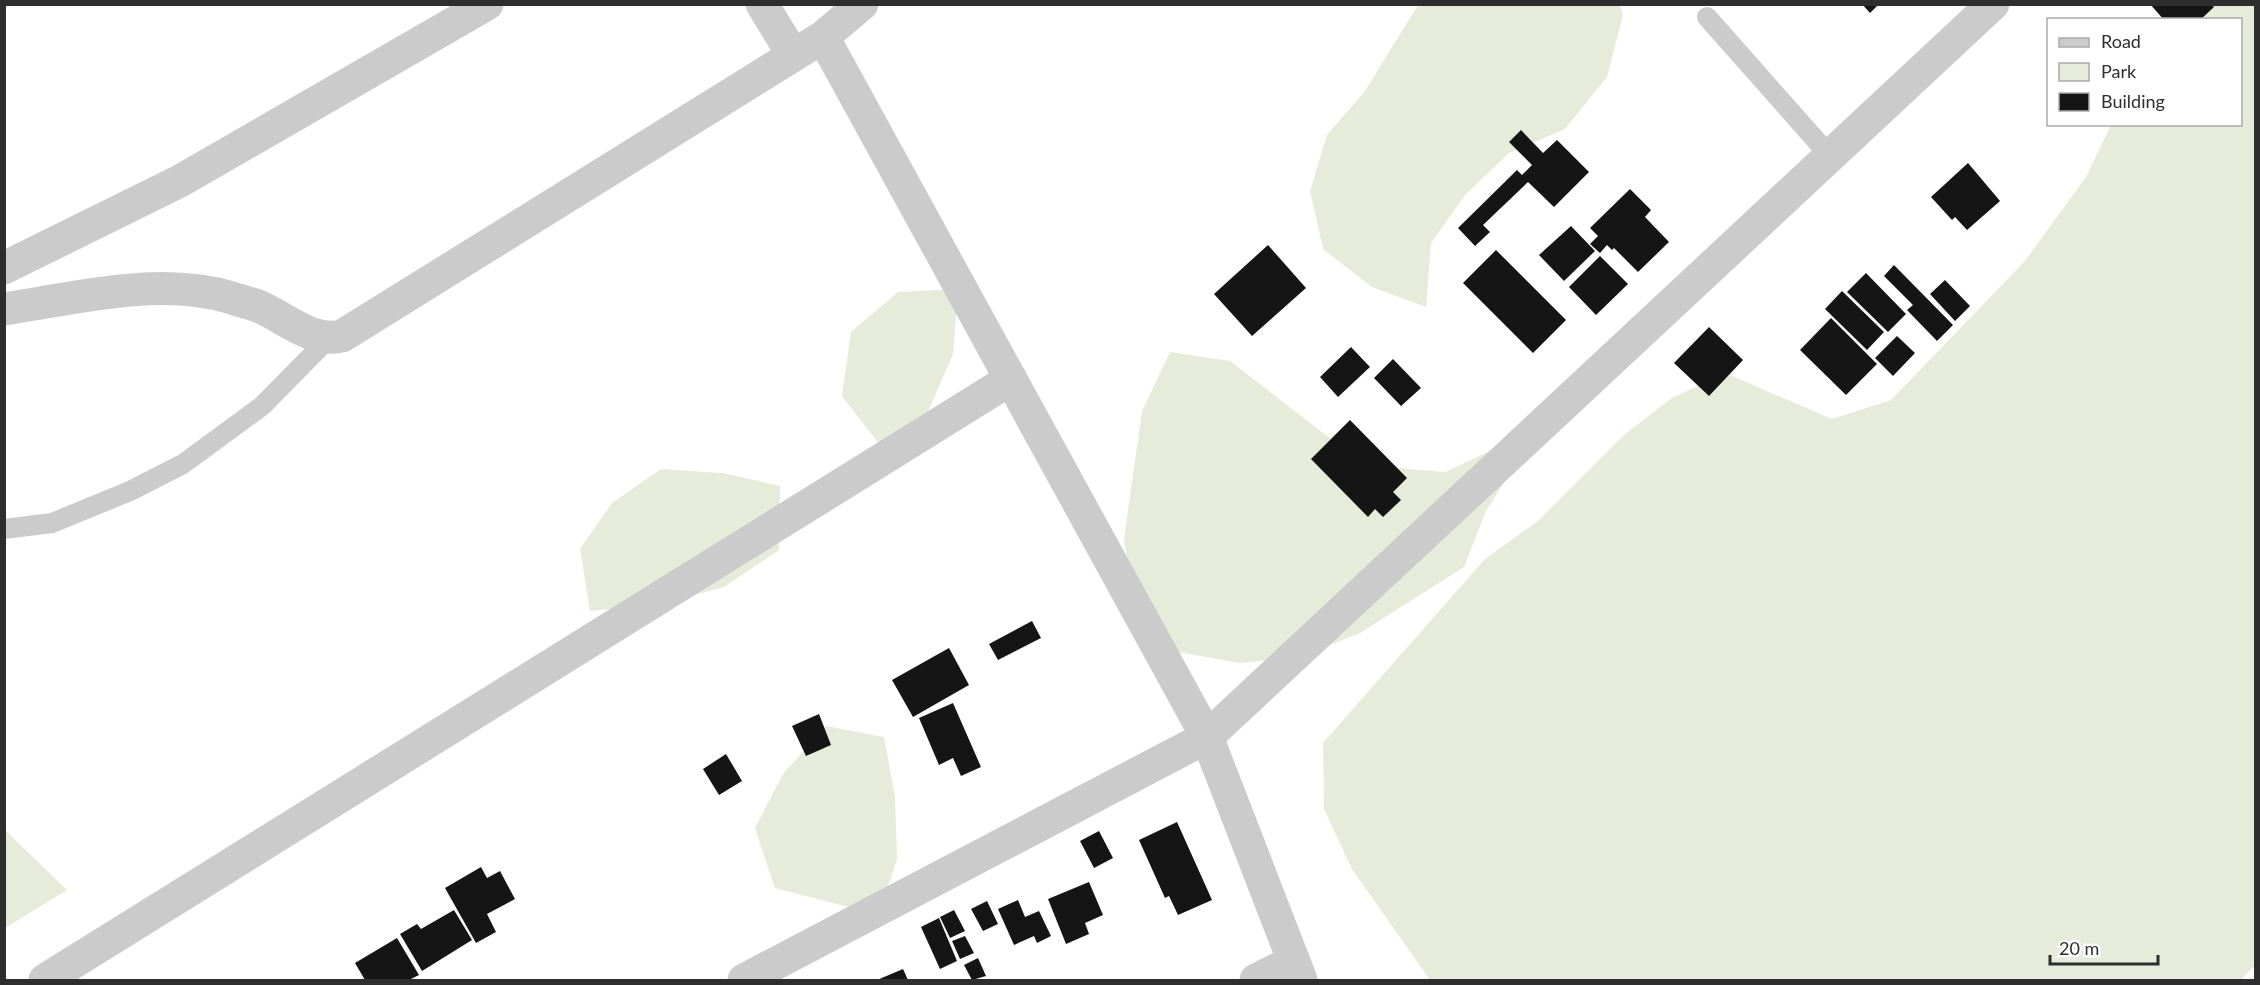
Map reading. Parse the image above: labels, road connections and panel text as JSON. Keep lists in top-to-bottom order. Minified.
{"legend":["Road","Park","Building"],"scale_bar":"20 m"}
